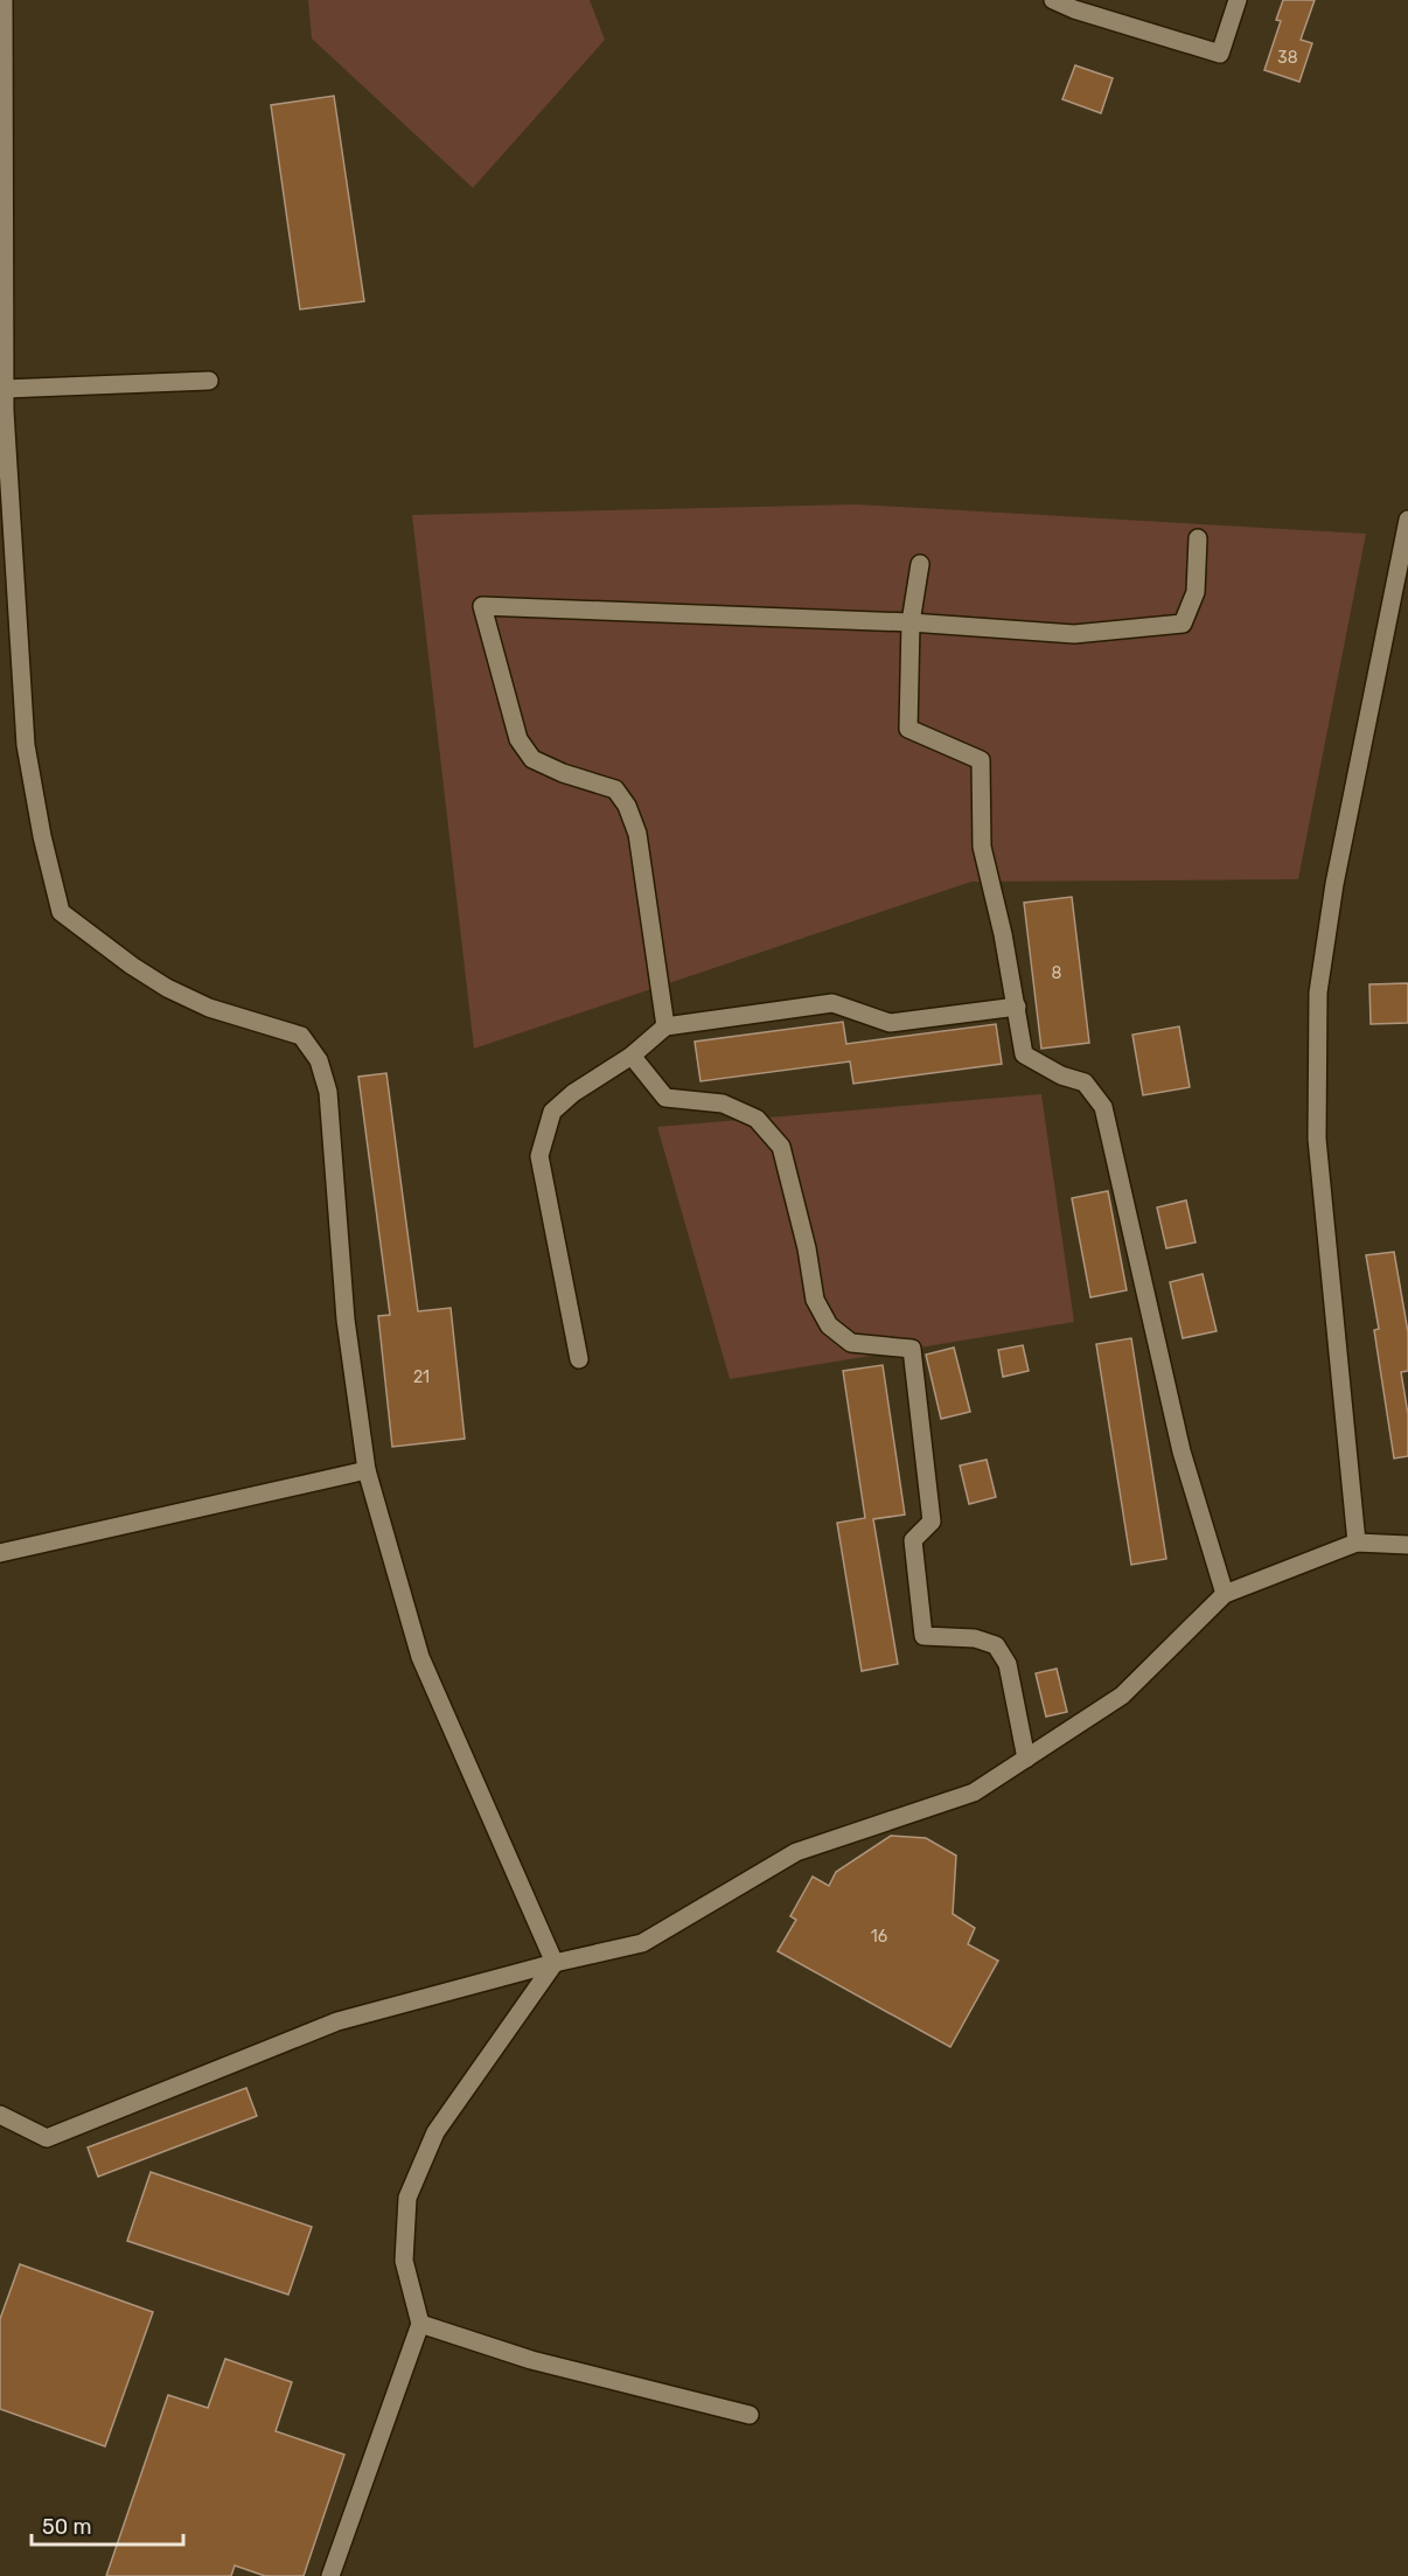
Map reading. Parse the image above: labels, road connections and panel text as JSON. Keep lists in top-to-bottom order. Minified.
{"house_numbers":["38","8","21","16"],"scale_bar":"50 m"}
